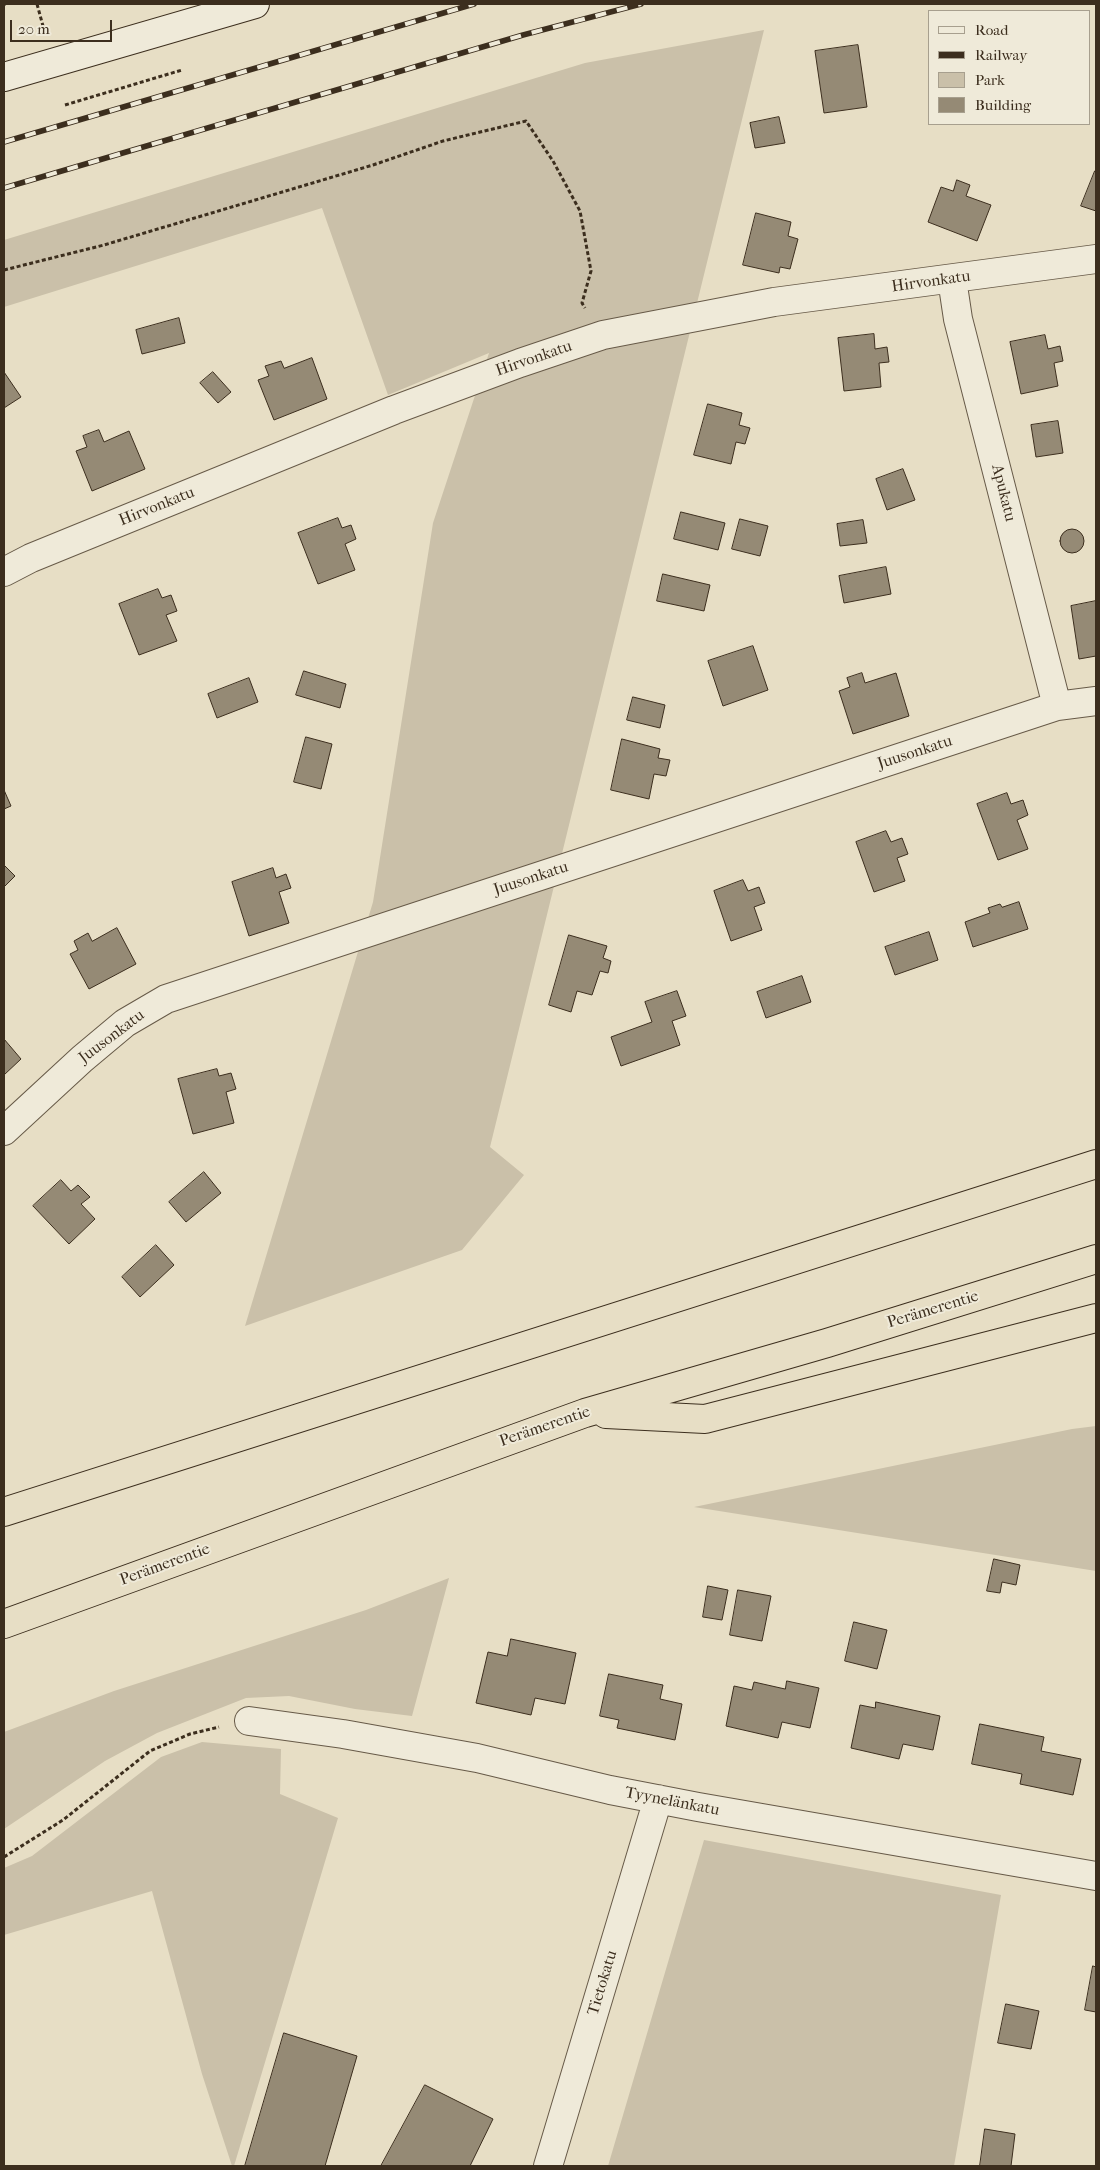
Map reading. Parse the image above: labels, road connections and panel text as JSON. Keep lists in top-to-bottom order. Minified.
{"streets":{"highway":["Perämerentie"],"street":["Hirvonkatu","Apukatu","Juusonkatu","Tyynelänkatu","Tietokatu"]},"crossings":[["Hirvonkatu","Apukatu"],["Apukatu","Juusonkatu"],["Tyynelänkatu","Tietokatu"]],"legend":["Road","Railway","Park","Building"],"scale_bar":"20 m"}
